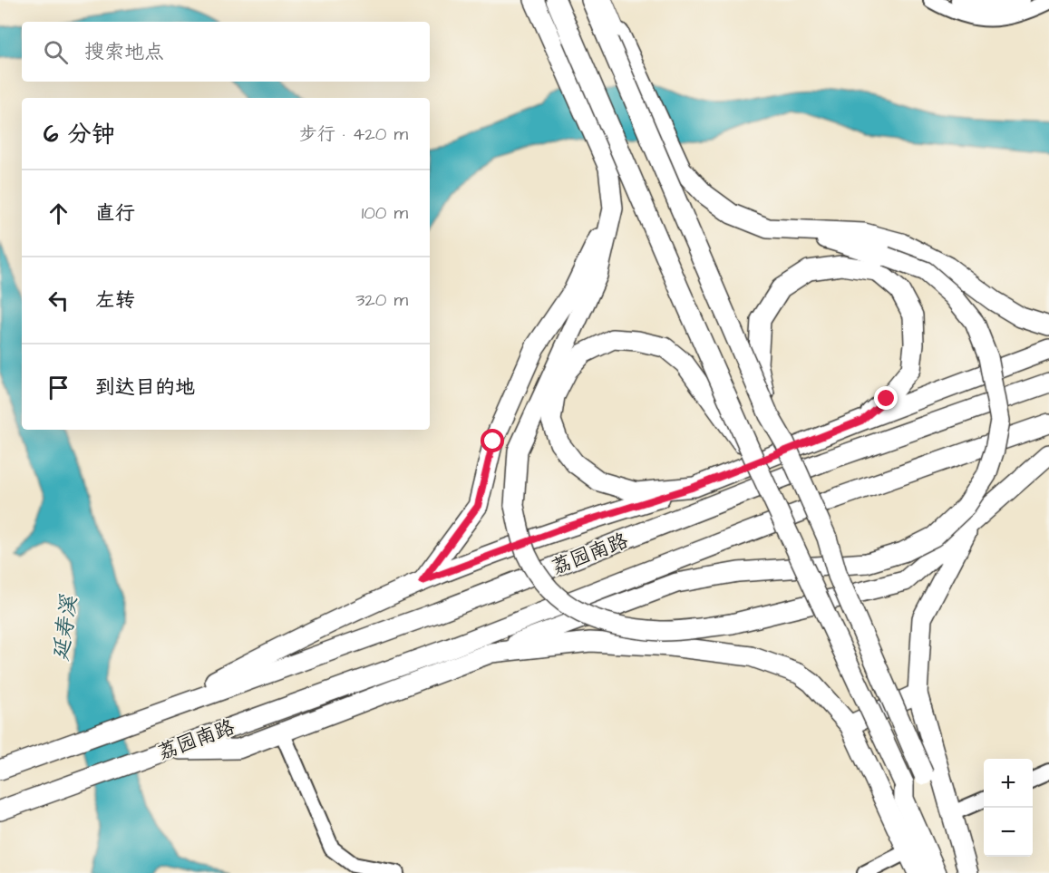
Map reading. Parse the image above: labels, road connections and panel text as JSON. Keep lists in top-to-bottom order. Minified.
{"streets":{"main road":["荔园南路"]},"water":["延寿溪"],"page":{"search":"搜索地点","heading":["6 分钟","步行 · 420 m"],"list":[["直行","100 m"],["左转","320 m"],"到达目的地"],"map_buttons":["+","−"]}}
